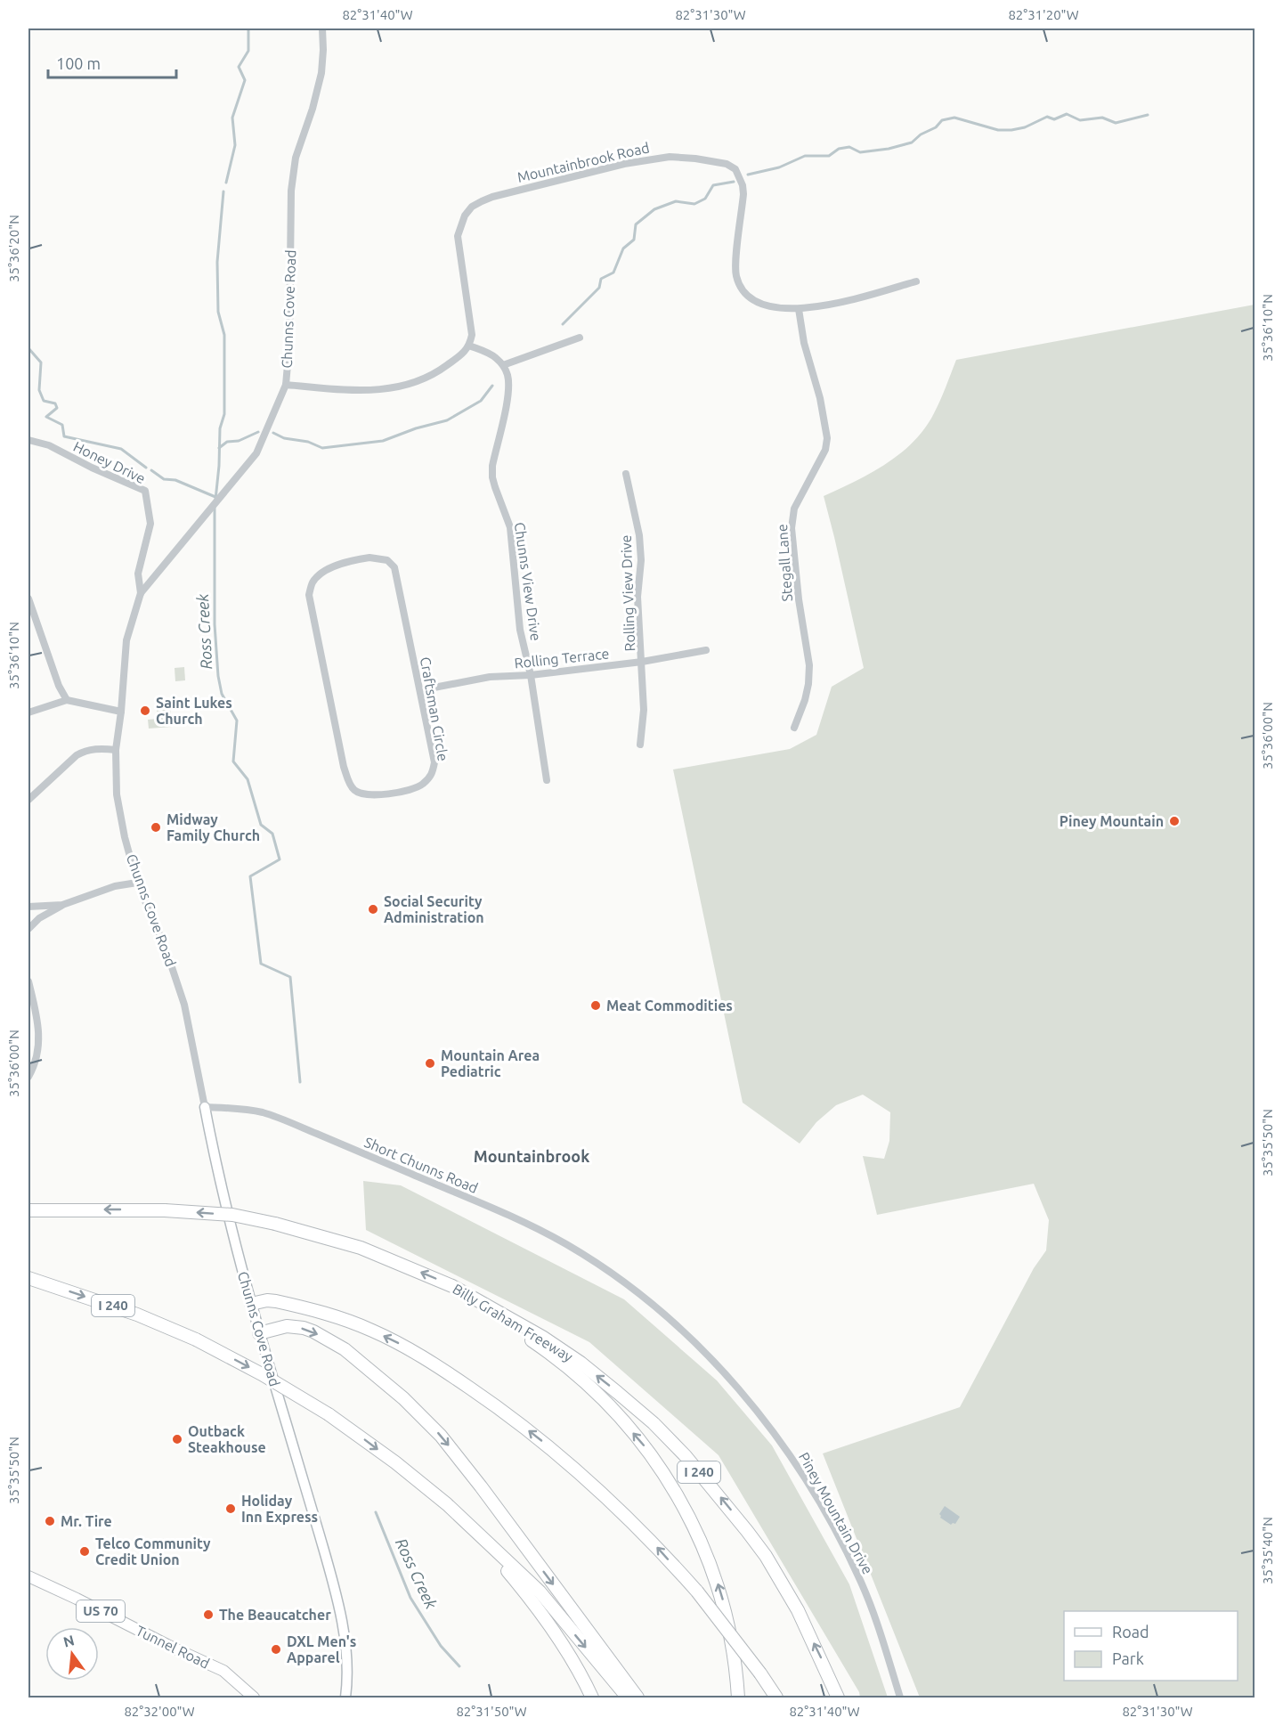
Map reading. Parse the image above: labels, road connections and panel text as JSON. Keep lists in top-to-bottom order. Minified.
{"streets":{"highway":["I 240","Billy Graham Freeway"],"main road":["Chunns Cove Road","US 70","Tunnel Road"],"street":["Mountainbrook Road","Honey Drive","Stegall Lane","Chunns View Drive","Rolling View Drive","Rolling Terrace","Craftsman Circle","Short Chunns Road","Piney Mountain Drive"]},"crossings":[["Mountainbrook Road","Stegall Lane"],["Chunns Cove Road","Honey Drive"],["Chunns Cove Road","Short Chunns Road"],["Chunns View Drive","Rolling Terrace"],["Rolling View Drive","Rolling Terrace"],["Rolling Terrace","Craftsman Circle"],["Short Chunns Road","Piney Mountain Drive"]],"districts":["Mountainbrook"],"water":["Ross Creek"],"places":["Saint Lukes Church","Piney Mountain","Midway Family Church","Social Security Administration","Meat Commodities","Mountain Area Pediatric","Outback Steakhouse","Holiday Inn Express","Mr. Tire","Telco Community Credit Union","The Beaucatcher","DXL Men's Apparel"],"legend":["Road","Park"],"scale_bar":"100 m","north":"top","coordinates":["82°31'40\"W","82°31'30\"W","82°31'20\"W","35°36'20\"N","35°36'10\"N","35°36'00\"N","35°35'50\"N","35°35'40\"N","82°32'00\"W","82°31'50\"W"]}
